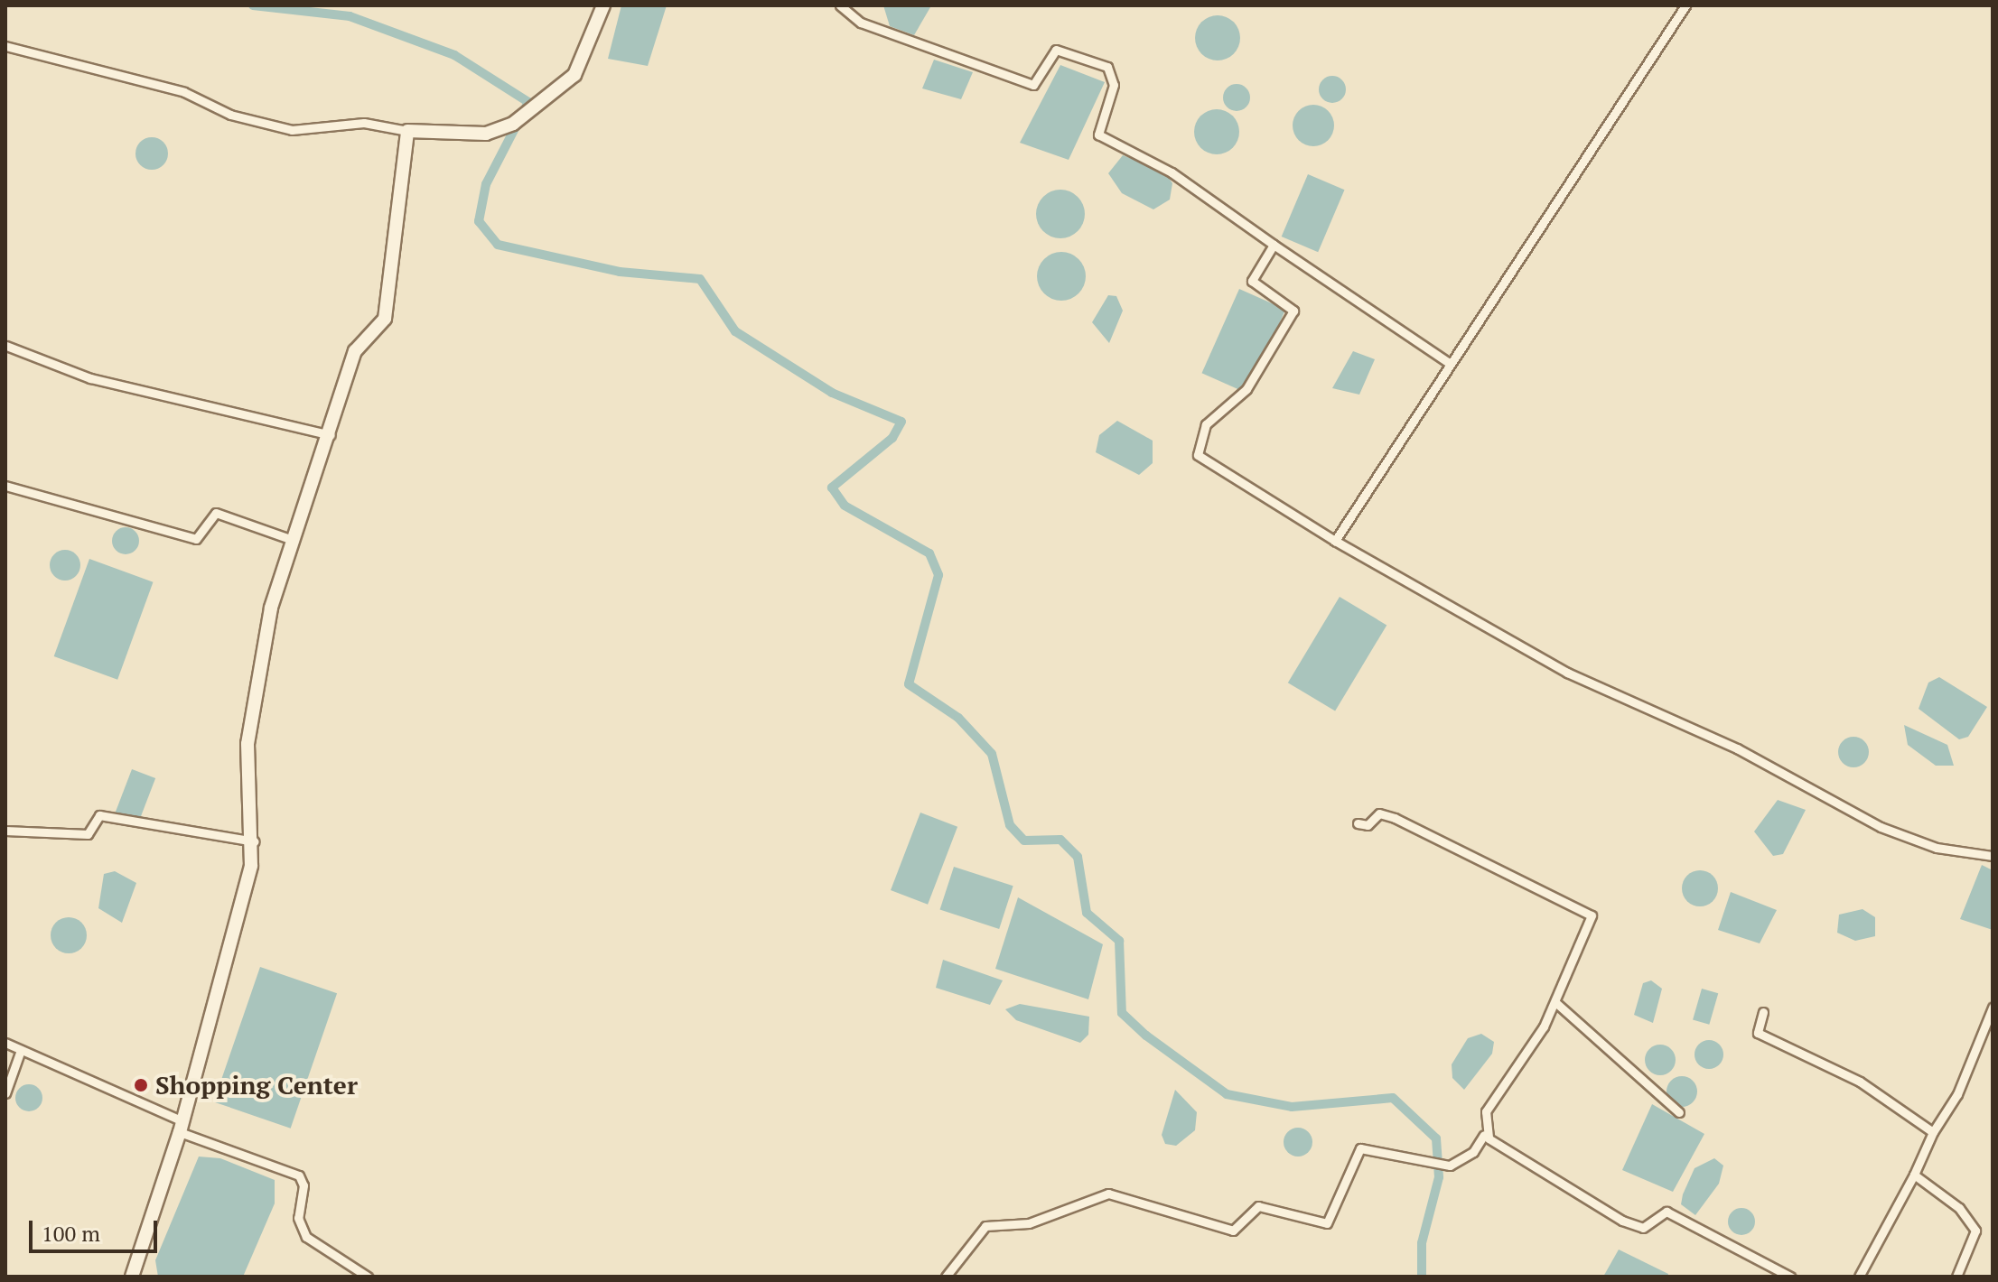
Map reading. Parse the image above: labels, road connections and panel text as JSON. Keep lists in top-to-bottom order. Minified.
{"places":["Shopping Center"],"scale_bar":"100 m"}
